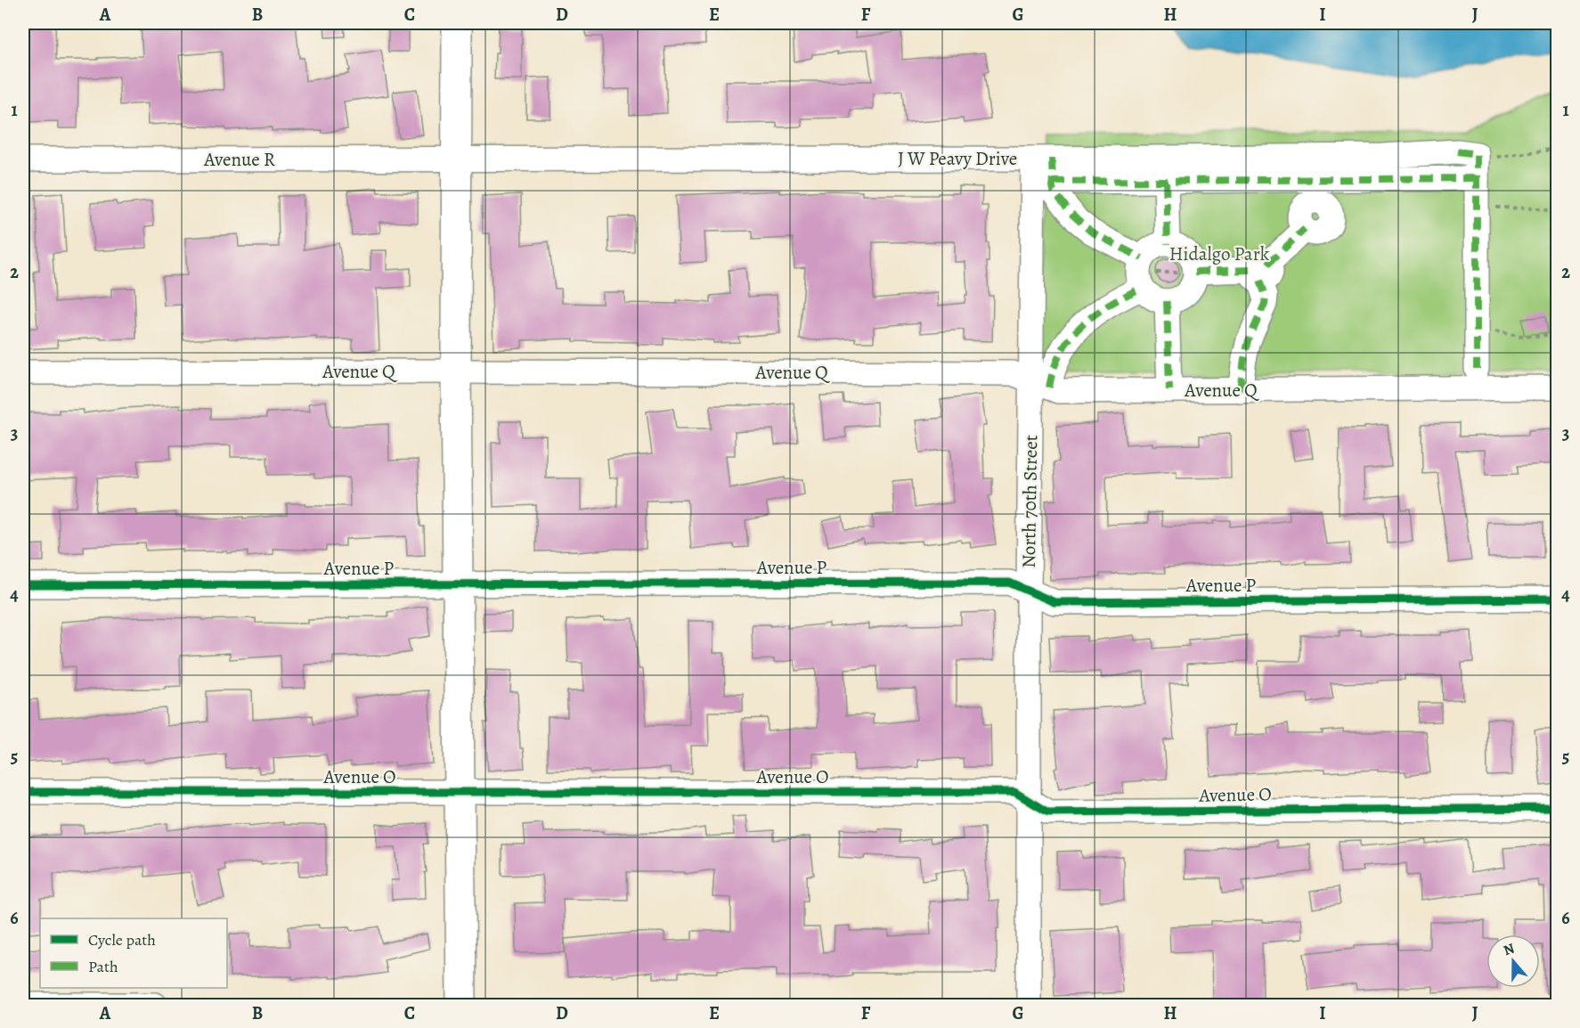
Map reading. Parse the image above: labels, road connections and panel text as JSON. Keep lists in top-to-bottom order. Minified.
{"streets":{"street":["J W Peavy Drive","Avenue R","Avenue Q","North 70th Street","Avenue P","Avenue O"]},"crossings":[["J W Peavy Drive","Avenue R"],["J W Peavy Drive","North 70th Street"],["Avenue Q","North 70th Street"],["North 70th Street","Avenue P"],["North 70th Street","Avenue O"]],"parks":["Hidalgo Park"],"legend":["Cycle path","Path"],"north":"top","grid":{"columns":["A","B","C","D","E","F","G","H","I","J"],"rows":["1","2","3","4","5","6"]}}
